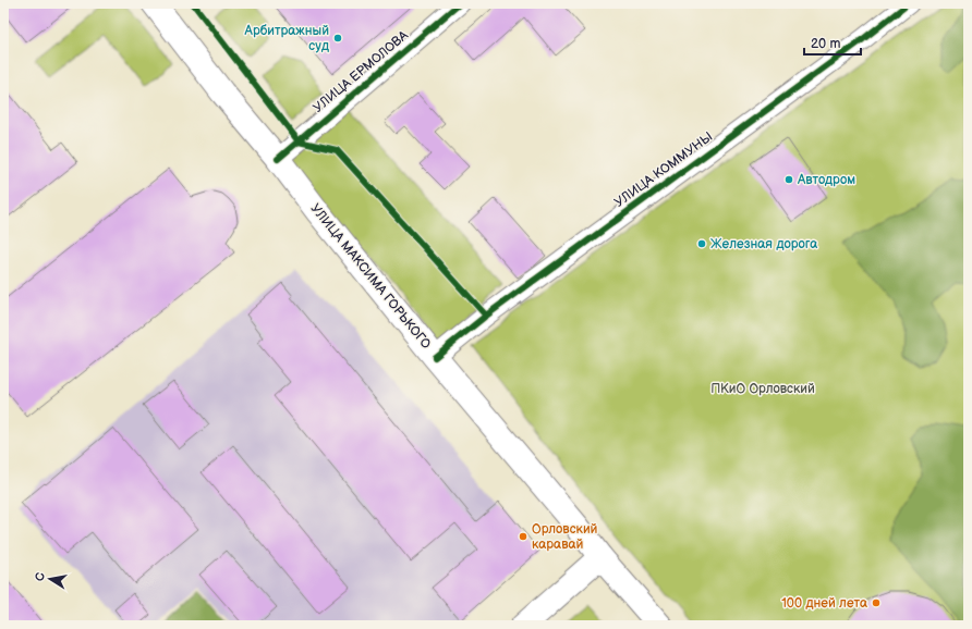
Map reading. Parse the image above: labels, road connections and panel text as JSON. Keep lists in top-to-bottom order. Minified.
{"streets":{"main road":["УЛИЦА МАКСИМА ГОРЬКОГО"],"street":["УЛИЦА ЕРМОЛОВА","УЛИЦА КОММУНЫ"]},"crossings":[["УЛИЦА ЕРМОЛОВА","УЛИЦА МАКСИМА ГОРЬКОГО"],["УЛИЦА КОММУНЫ","УЛИЦА МАКСИМА ГОРЬКОГО"]],"parks":["ПКиО Орловский"],"places":["Арбитражный суд","Автодром","Железная дорога","Орловский каравай","100 дней лета"],"scale_bar":"20 m","north":"left"}
